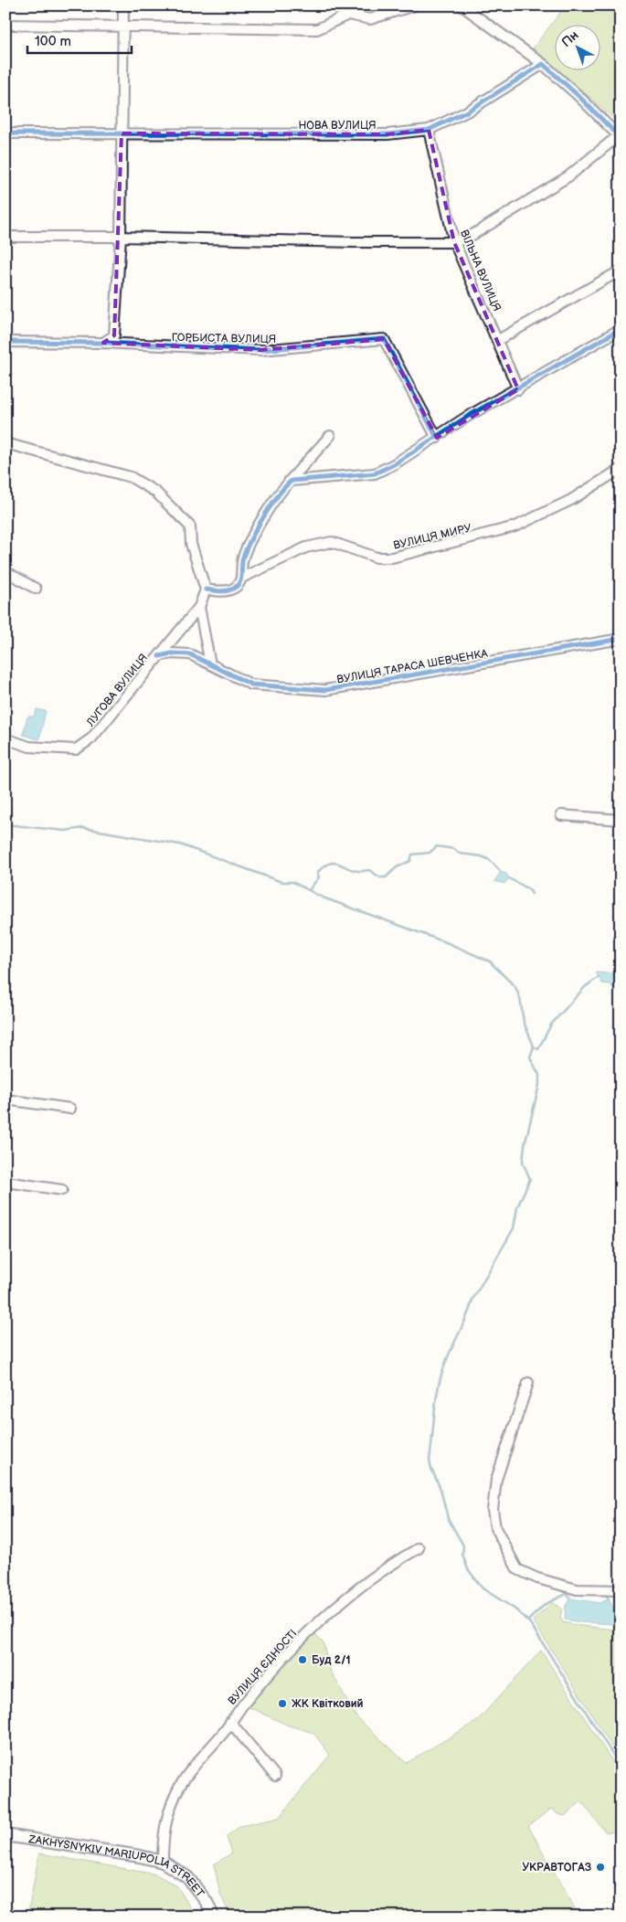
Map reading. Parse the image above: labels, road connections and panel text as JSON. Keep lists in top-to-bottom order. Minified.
{"streets":{"main road":["ZAKHYSNYKIV MARIUPOLIA STREET"],"street":["НОВА ВУЛИЦЯ","ВІЛЬНА ВУЛИЦЯ","ГОРБИСТА ВУЛИЦЯ","ВУЛИЦЯ МИРУ","ВУЛИЦЯ ТАРАСА ШЕВЧЕНКА","ЛУГОВА ВУЛИЦЯ","ВУЛИЦЯ ЄДНОСТІ"]},"crossings":[["НОВА ВУЛИЦЯ","ВІЛЬНА ВУЛИЦЯ"],["ВУЛИЦЯ ТАРАСА ШЕВЧЕНКА","ЛУГОВА ВУЛИЦЯ"],["ВУЛИЦЯ ЄДНОСТІ","ZAKHYSNYKIV MARIUPOLIA STREET"]],"places":["Буд 2/1","ЖК Квітковий","УКРАВТОГАЗ"],"scale_bar":"100 m","north":"top left"}
